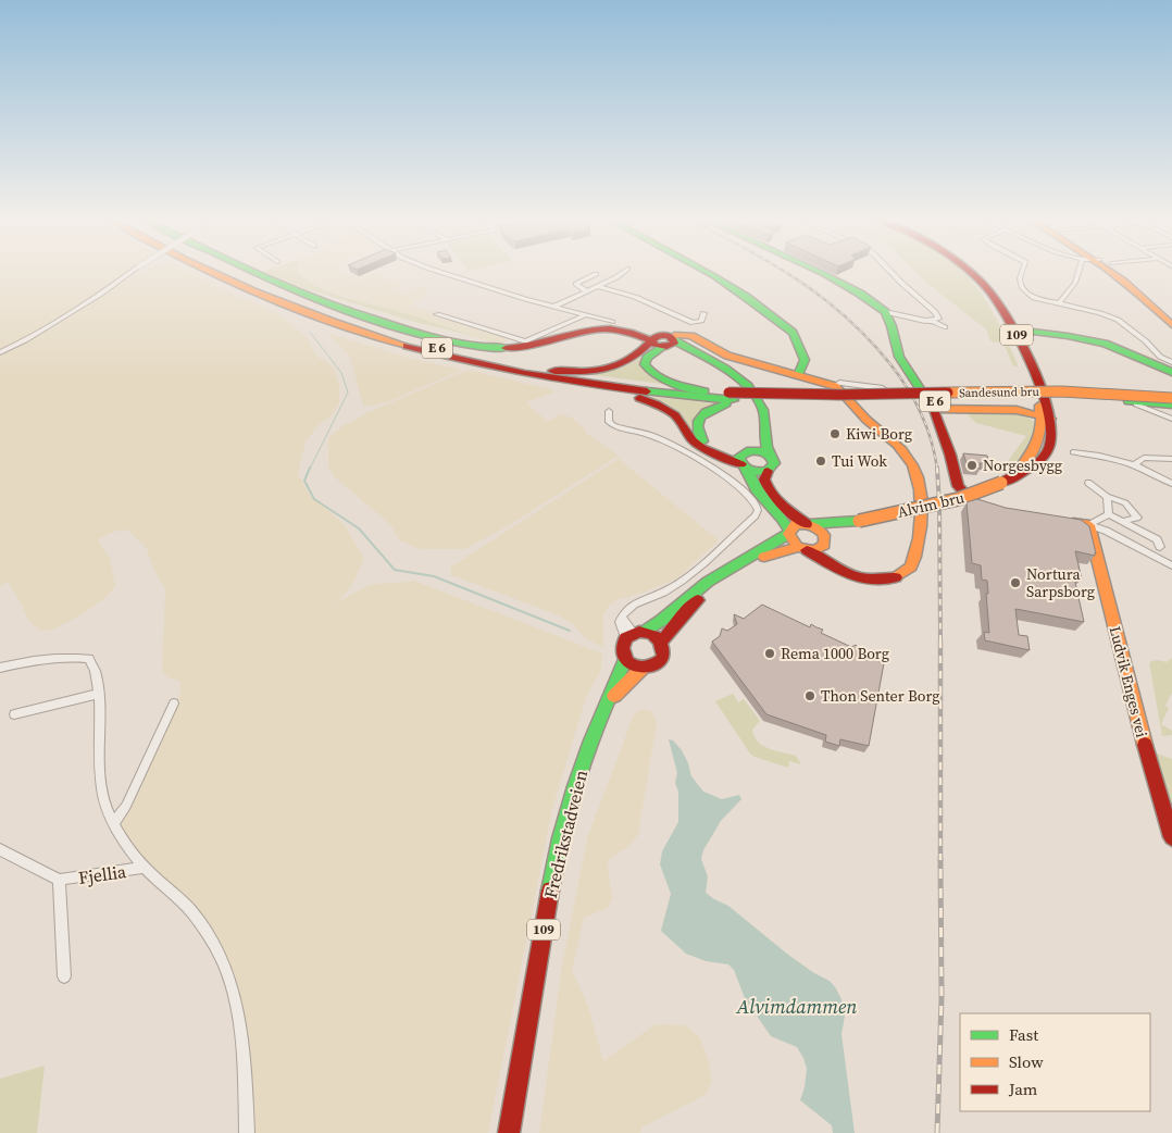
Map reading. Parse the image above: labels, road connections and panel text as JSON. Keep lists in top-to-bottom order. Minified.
{"streets":{"main road":["109","E 6","Sandesund bru","Alvim bru","Ludvik Enges vei","Fredrikstadveien"],"street":["Fjellia"]},"crossings":[["109","Alvim bru"],["109","Fredrikstadveien"],["E 6","Sandesund bru"]],"water":["Alvimdammen"],"places":["Kiwi Borg","Tui Wok","Norgesbygg","Nortura Sarpsborg","Rema 1000 Borg","Thon Senter Borg"],"legend":["Fast","Slow","Jam"]}
